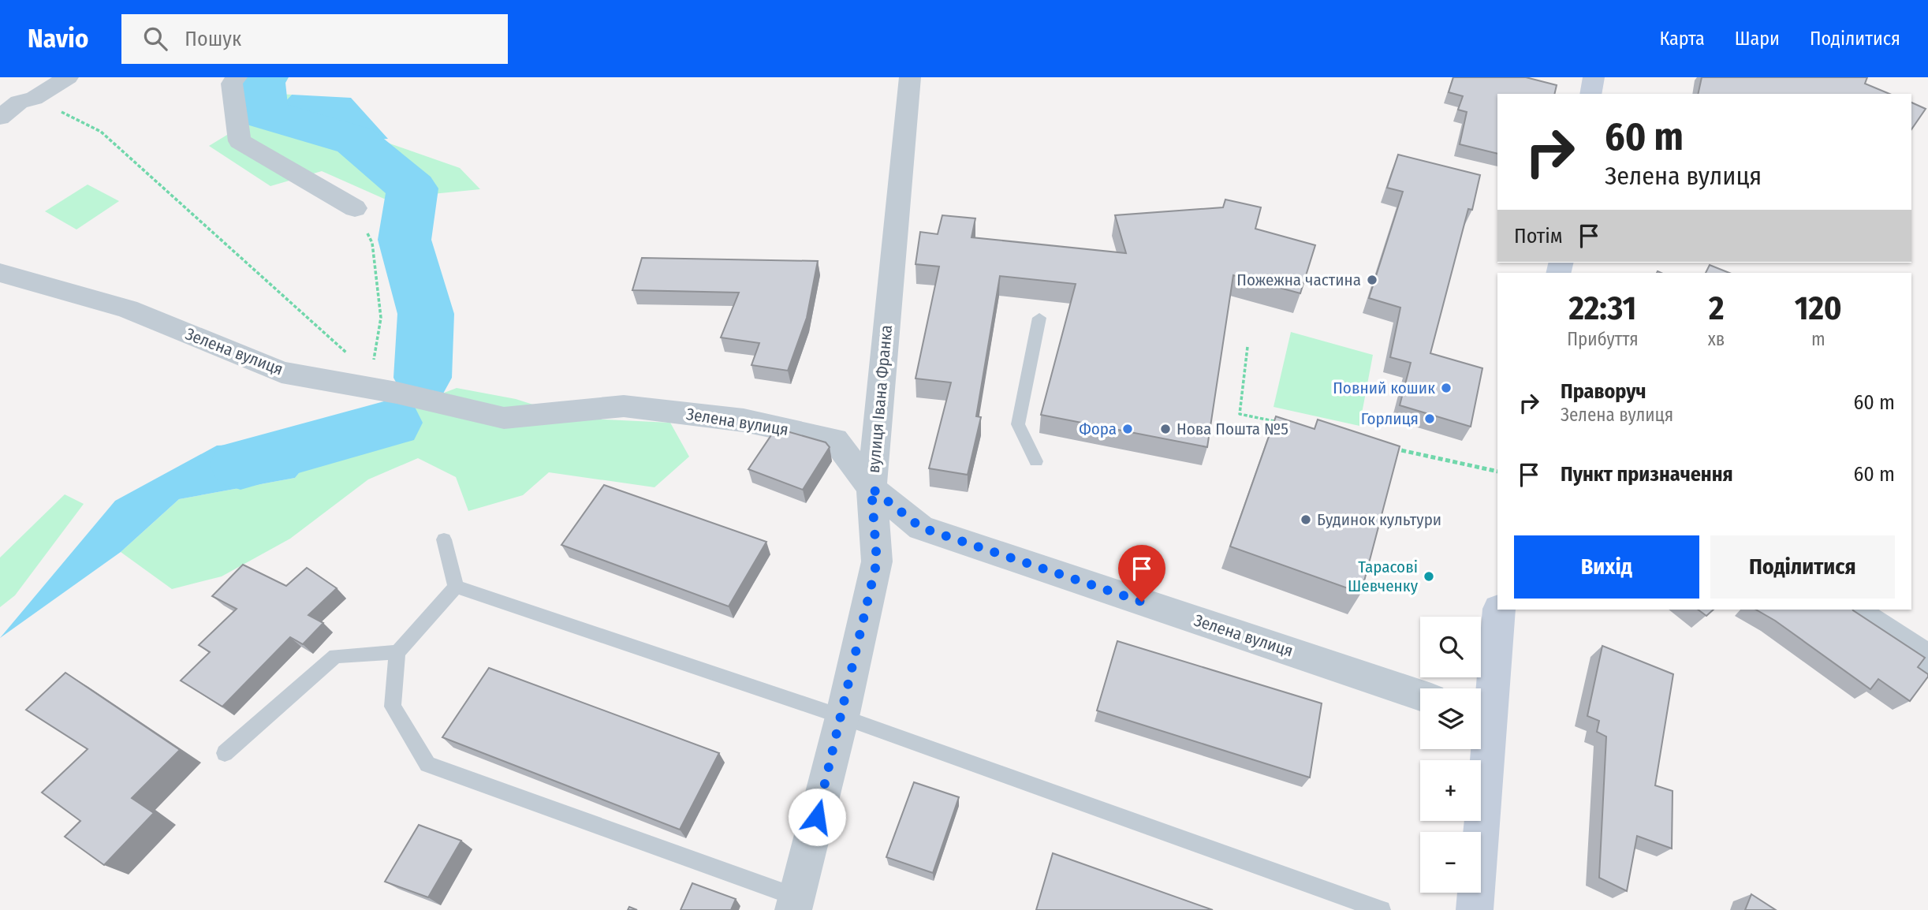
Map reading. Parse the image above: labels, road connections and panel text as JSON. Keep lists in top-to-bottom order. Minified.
{"streets":{"street":["Зелена вулиця","вулиця Івана Франка"]},"crossings":[["Зелена вулиця","вулиця Івана Франка"]],"places":["Пожежна частина","Повний кошик","Горлиця","Фора","Нова Пошта №5","Будинок культури","Тарасові Шевченку"],"page":{"header":"Navio","search":"Пошук","nav":["Карта","Шари","Поділитися"],"turn":["60 m","Зелена вулиця"],"then":"Потім","eta":["22:31","Прибуття","2","хв","120","m"],"list":[{"name":"Праворуч","note":"Зелена вулиця","value":"60 m"},{"name":"Пункт призначення","value":"60 m"}],"buttons":["Вихід","Поділитися"],"map_buttons":["+","−"]}}
